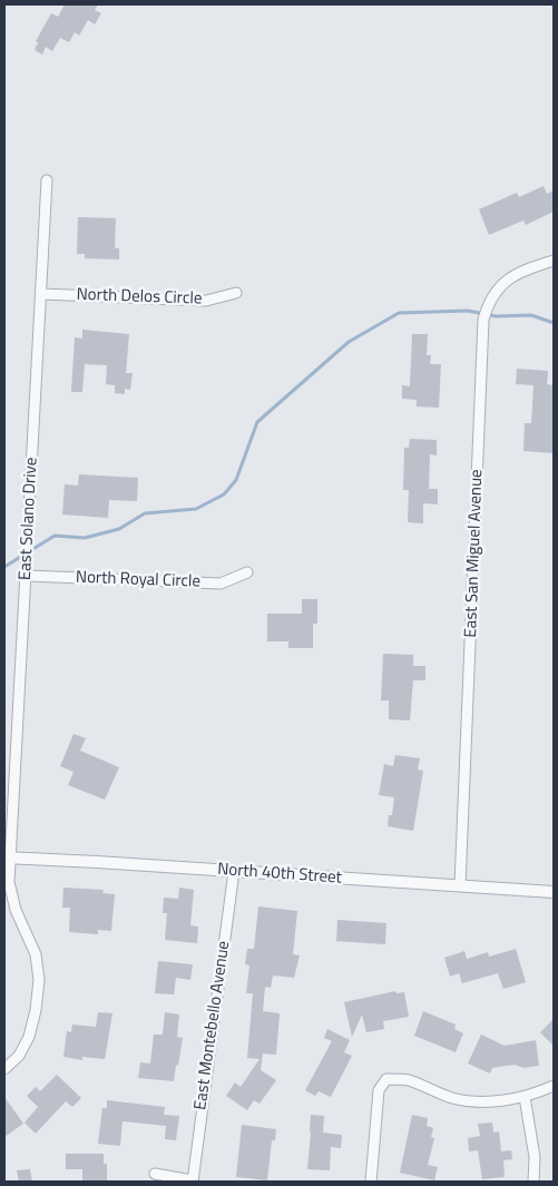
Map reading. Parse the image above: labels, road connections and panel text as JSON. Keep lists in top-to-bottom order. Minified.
{"streets":{"street":["North Delos Circle","East Solano Drive","East San Miguel Avenue","North Royal Circle","North 40th Street","East Montebello Avenue"]},"crossings":[["North Delos Circle","East Solano Drive"],["East Solano Drive","North Royal Circle"],["East Solano Drive","North 40th Street"],["East San Miguel Avenue","North 40th Street"],["North 40th Street","East Montebello Avenue"]]}
